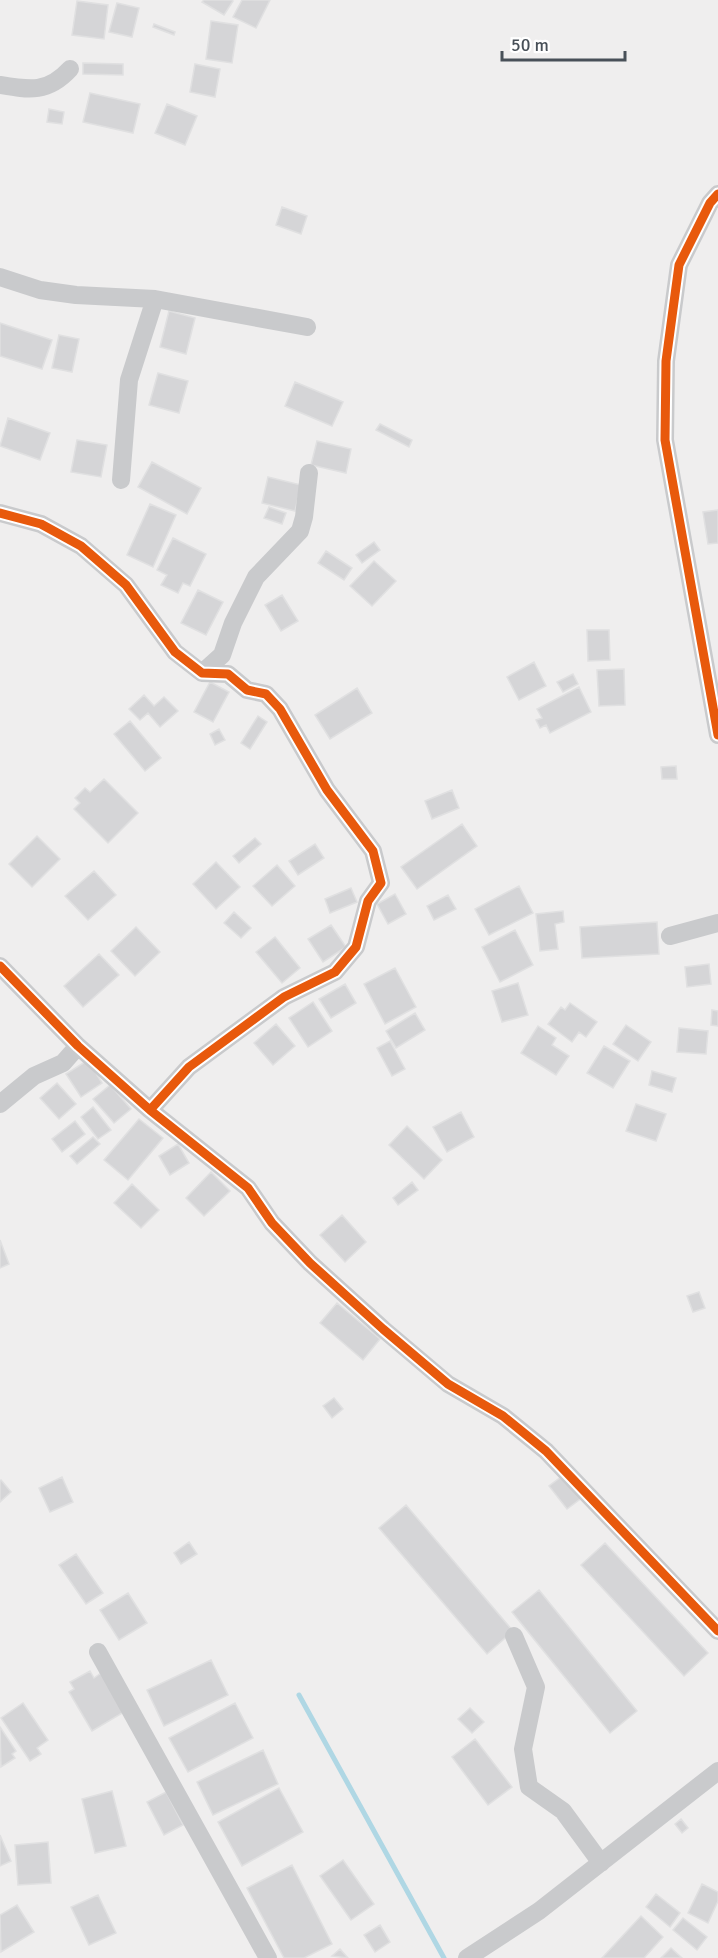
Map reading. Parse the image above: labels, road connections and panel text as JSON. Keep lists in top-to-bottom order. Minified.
{"scale_bar":"50 m"}
